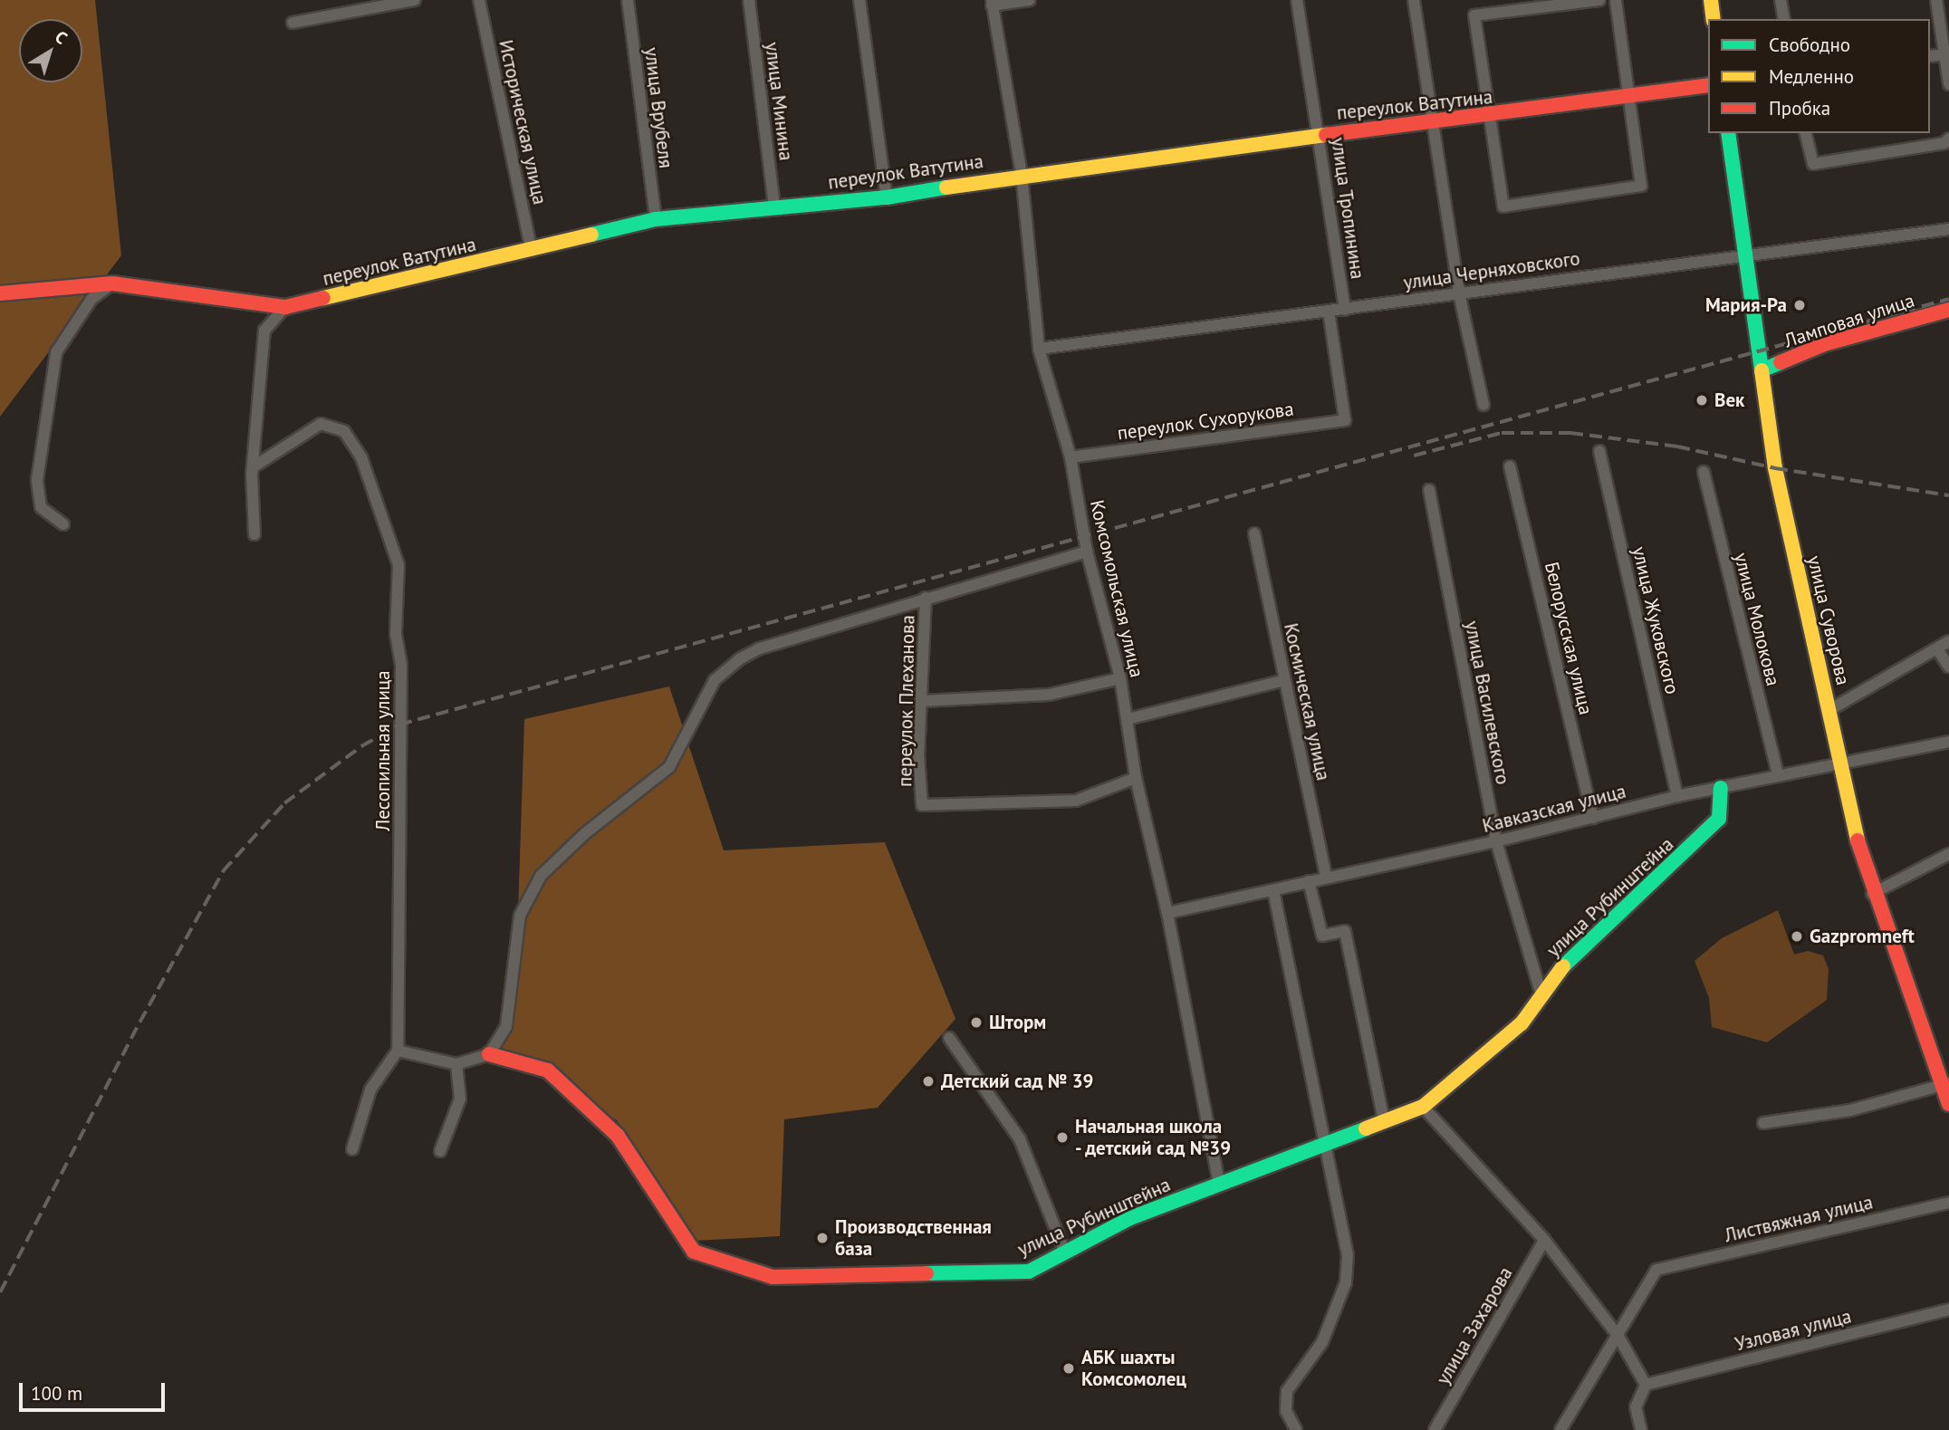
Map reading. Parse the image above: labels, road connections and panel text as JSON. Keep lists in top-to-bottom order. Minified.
{"streets":{"street":["улица Минина","переулок Ватутина","улица Врубеля","Историческая улица","улица Тропинина","улица Черняховского","Ламповая улица","переулок Сухорукова","Комсомольская улица","улица Молокова","улица Жуковского","улица Суворова","Белорусская улица","переулок Плеханова","Космическая улица","улица Василевского","Лесопильная улица","Кавказская улица","улица Рубинштейна","Листвяжная улица","улица Захарова","Узловая улица"]},"crossings":[["улица Минина","переулок Ватутина"],["переулок Ватутина","улица Врубеля"],["переулок Ватутина","Историческая улица"],["переулок Ватутина","улица Тропинина"],["переулок Ватутина","Комсомольская улица"],["улица Тропинина","улица Черняховского"],["улица Черняховского","переулок Сухорукова"],["улица Черняховского","Комсомольская улица"],["улица Черняховского","улица Суворова"],["Ламповая улица","улица Суворова"],["переулок Сухорукова","Комсомольская улица"],["Комсомольская улица","переулок Плеханова"],["Комсомольская улица","Кавказская улица"],["Комсомольская улица","улица Рубинштейна"],["улица Молокова","Кавказская улица"],["улица Жуковского","Кавказская улица"],["улица Суворова","Кавказская улица"],["Белорусская улица","Кавказская улица"],["Космическая улица","Кавказская улица"],["улица Василевского","Кавказская улица"],["улица Василевского","улица Рубинштейна"],["Кавказская улица","улица Рубинштейна"]],"places":["Мария-Ра","Век","Gazpromneft","Шторм","Детский сад № 39","Начальная школа - детский сад №39","Производственная база","АБК шахты Комсомолец"],"legend":["Свободно","Медленно","Пробка"],"scale_bar":"100 m","north":"top right"}
